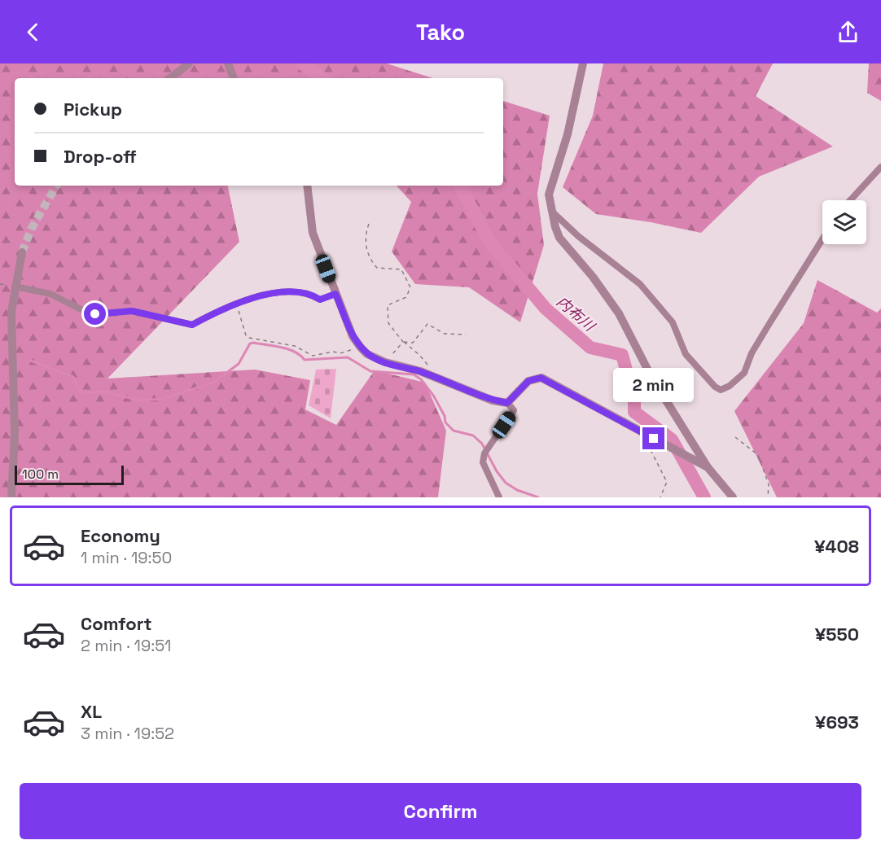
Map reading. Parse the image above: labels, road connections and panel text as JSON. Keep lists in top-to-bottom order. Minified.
{"water":["内布川"],"scale_bar":"100 m","page":{"header":"Tako","banner":["Pickup","Drop-off"],"bubble":"2 min","scale":"100 m","list":[{"name":"Economy","note":"1 min · 19:50","value":"¥408"},{"name":"Comfort","note":"2 min · 19:51","value":"¥550"},{"name":"XL","note":"3 min · 19:52","value":"¥693"}],"buttons":"Confirm"}}
